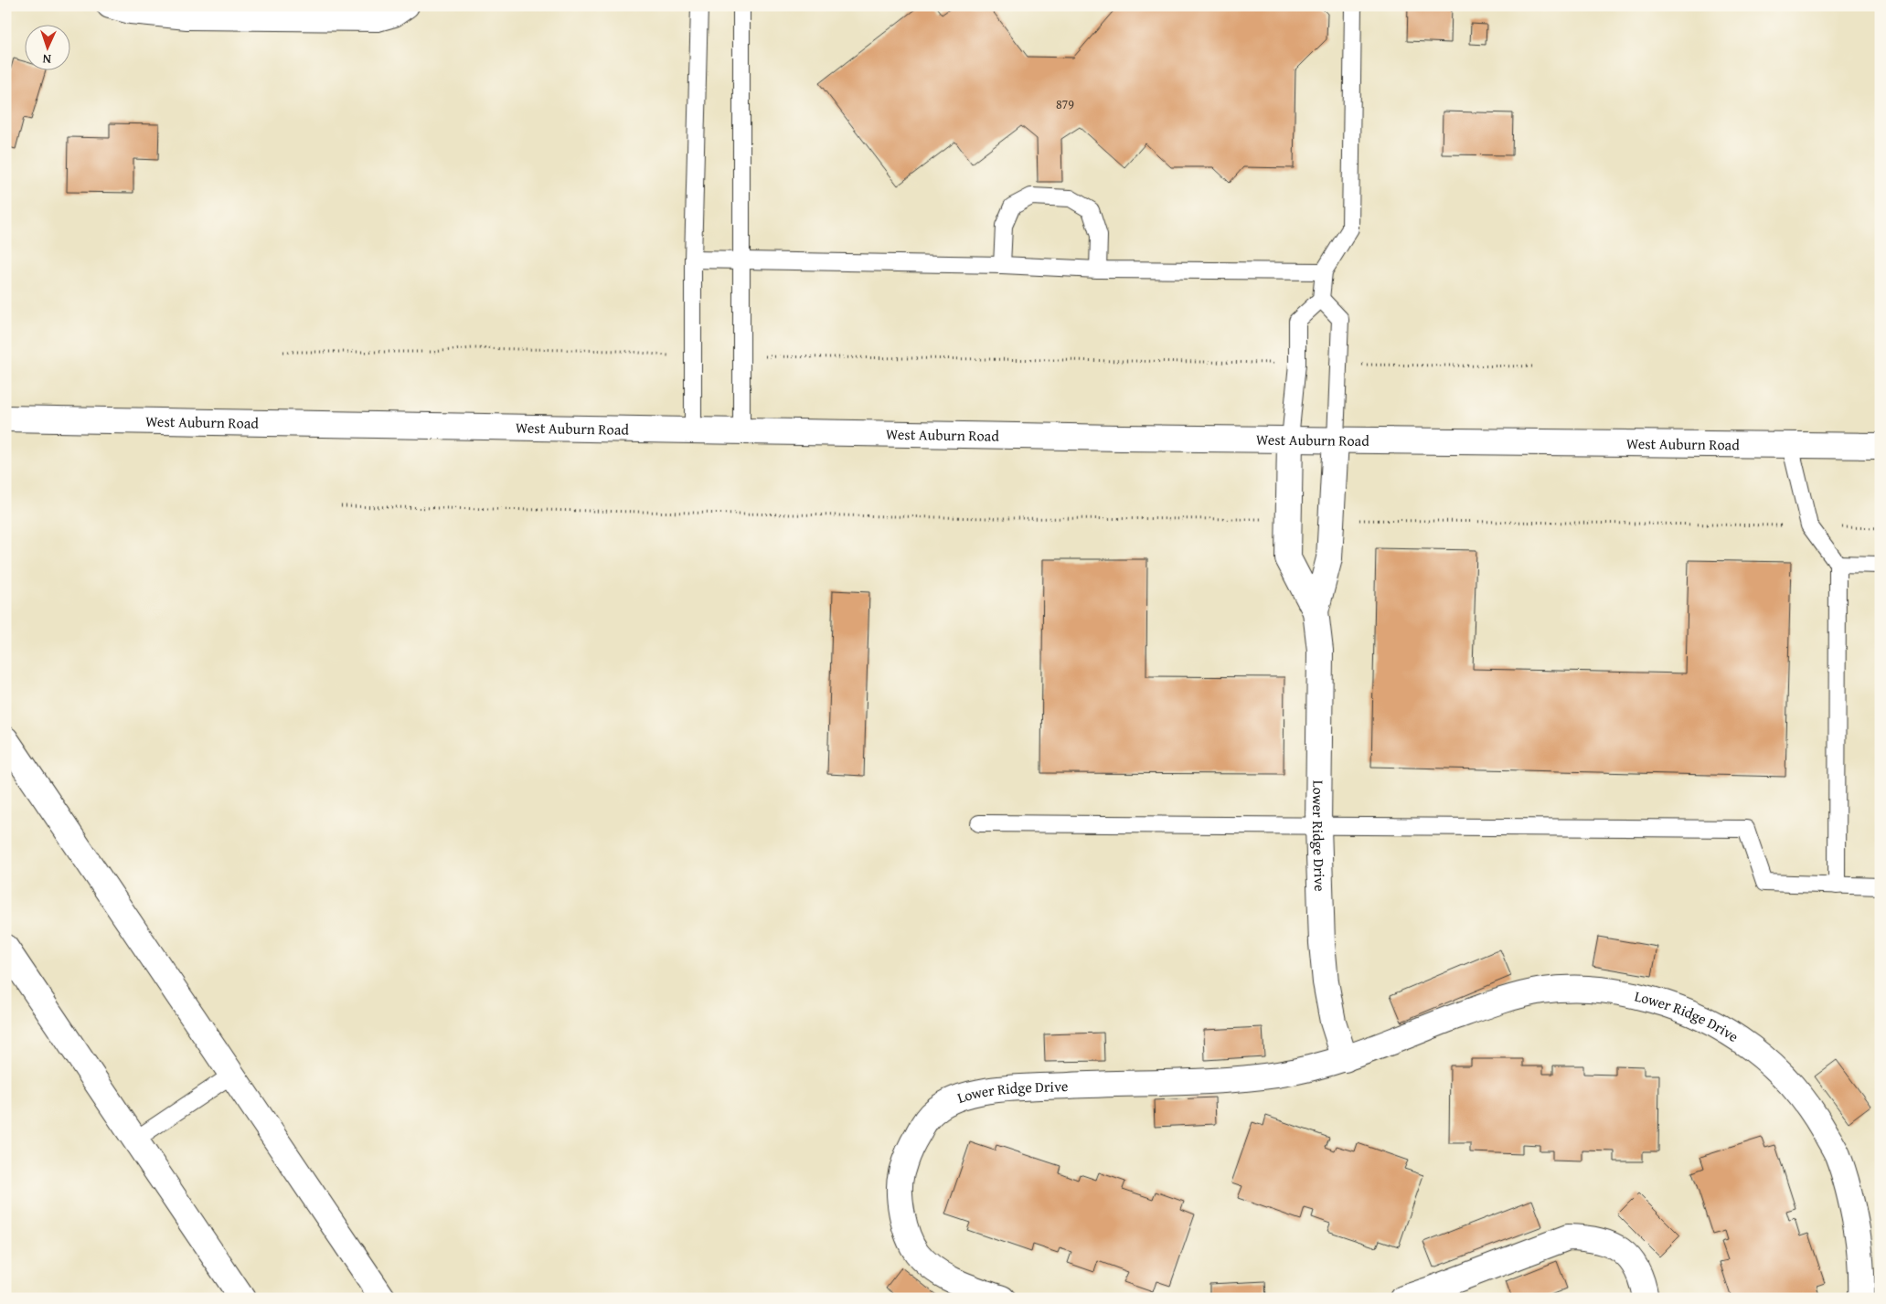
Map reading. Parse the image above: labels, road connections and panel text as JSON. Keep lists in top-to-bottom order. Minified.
{"streets":{"main road":["West Auburn Road","Lower Ridge Drive"]},"crossings":[["West Auburn Road","Lower Ridge Drive"]],"house_numbers":["879"],"north":"bottom"}
